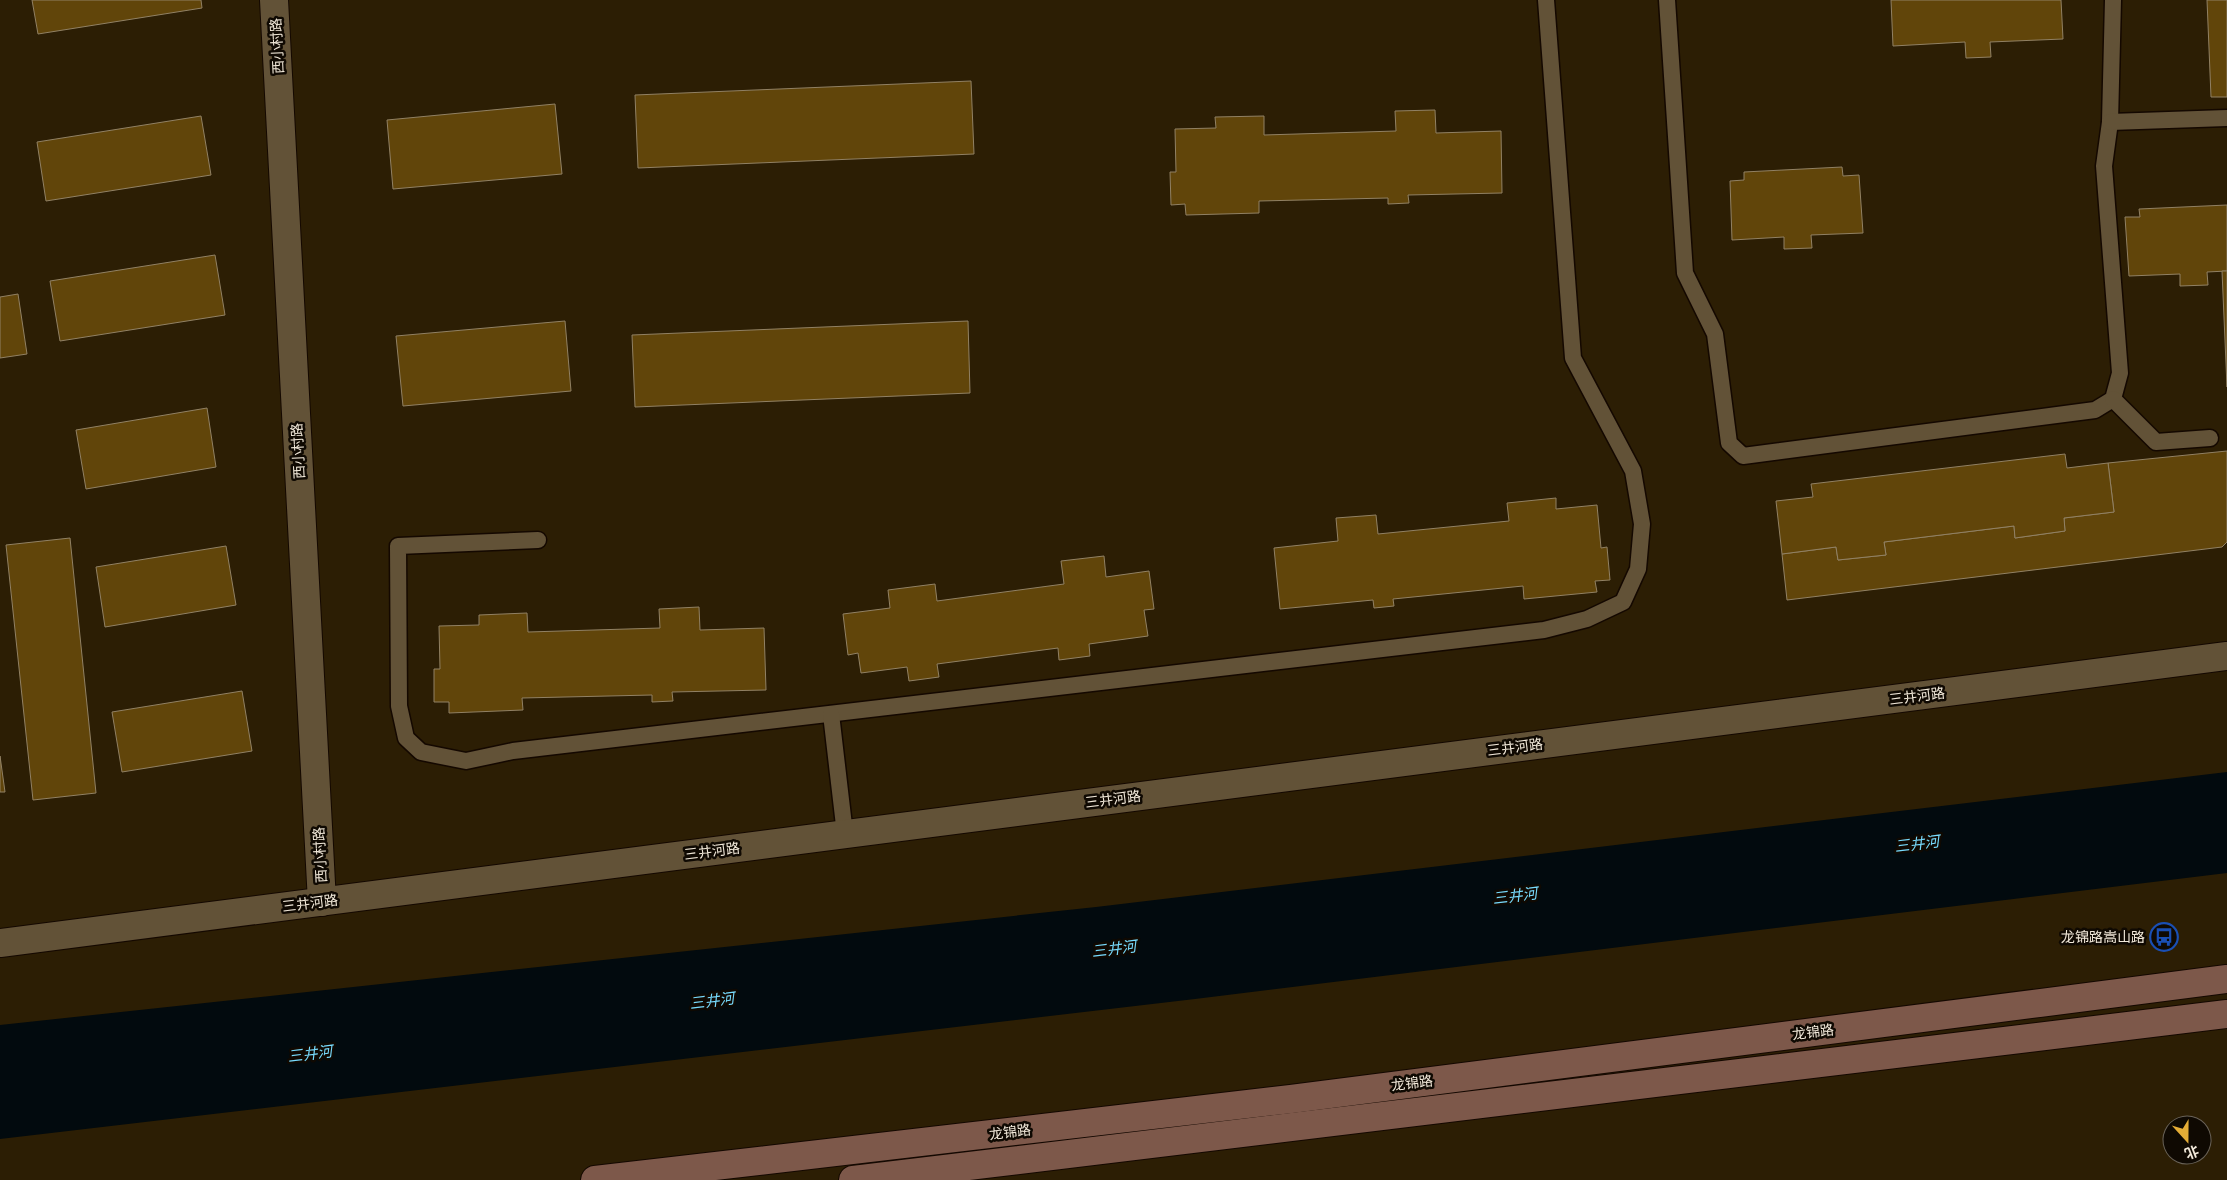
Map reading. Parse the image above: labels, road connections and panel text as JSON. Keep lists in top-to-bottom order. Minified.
{"streets":{"main road":["龙锦路"],"street":["西小村路","三井河路"]},"crossings":[["西小村路","三井河路"]],"water":["三井河"],"places":{"bus stop":["龙锦路嵩山路"]},"north":"bottom"}
